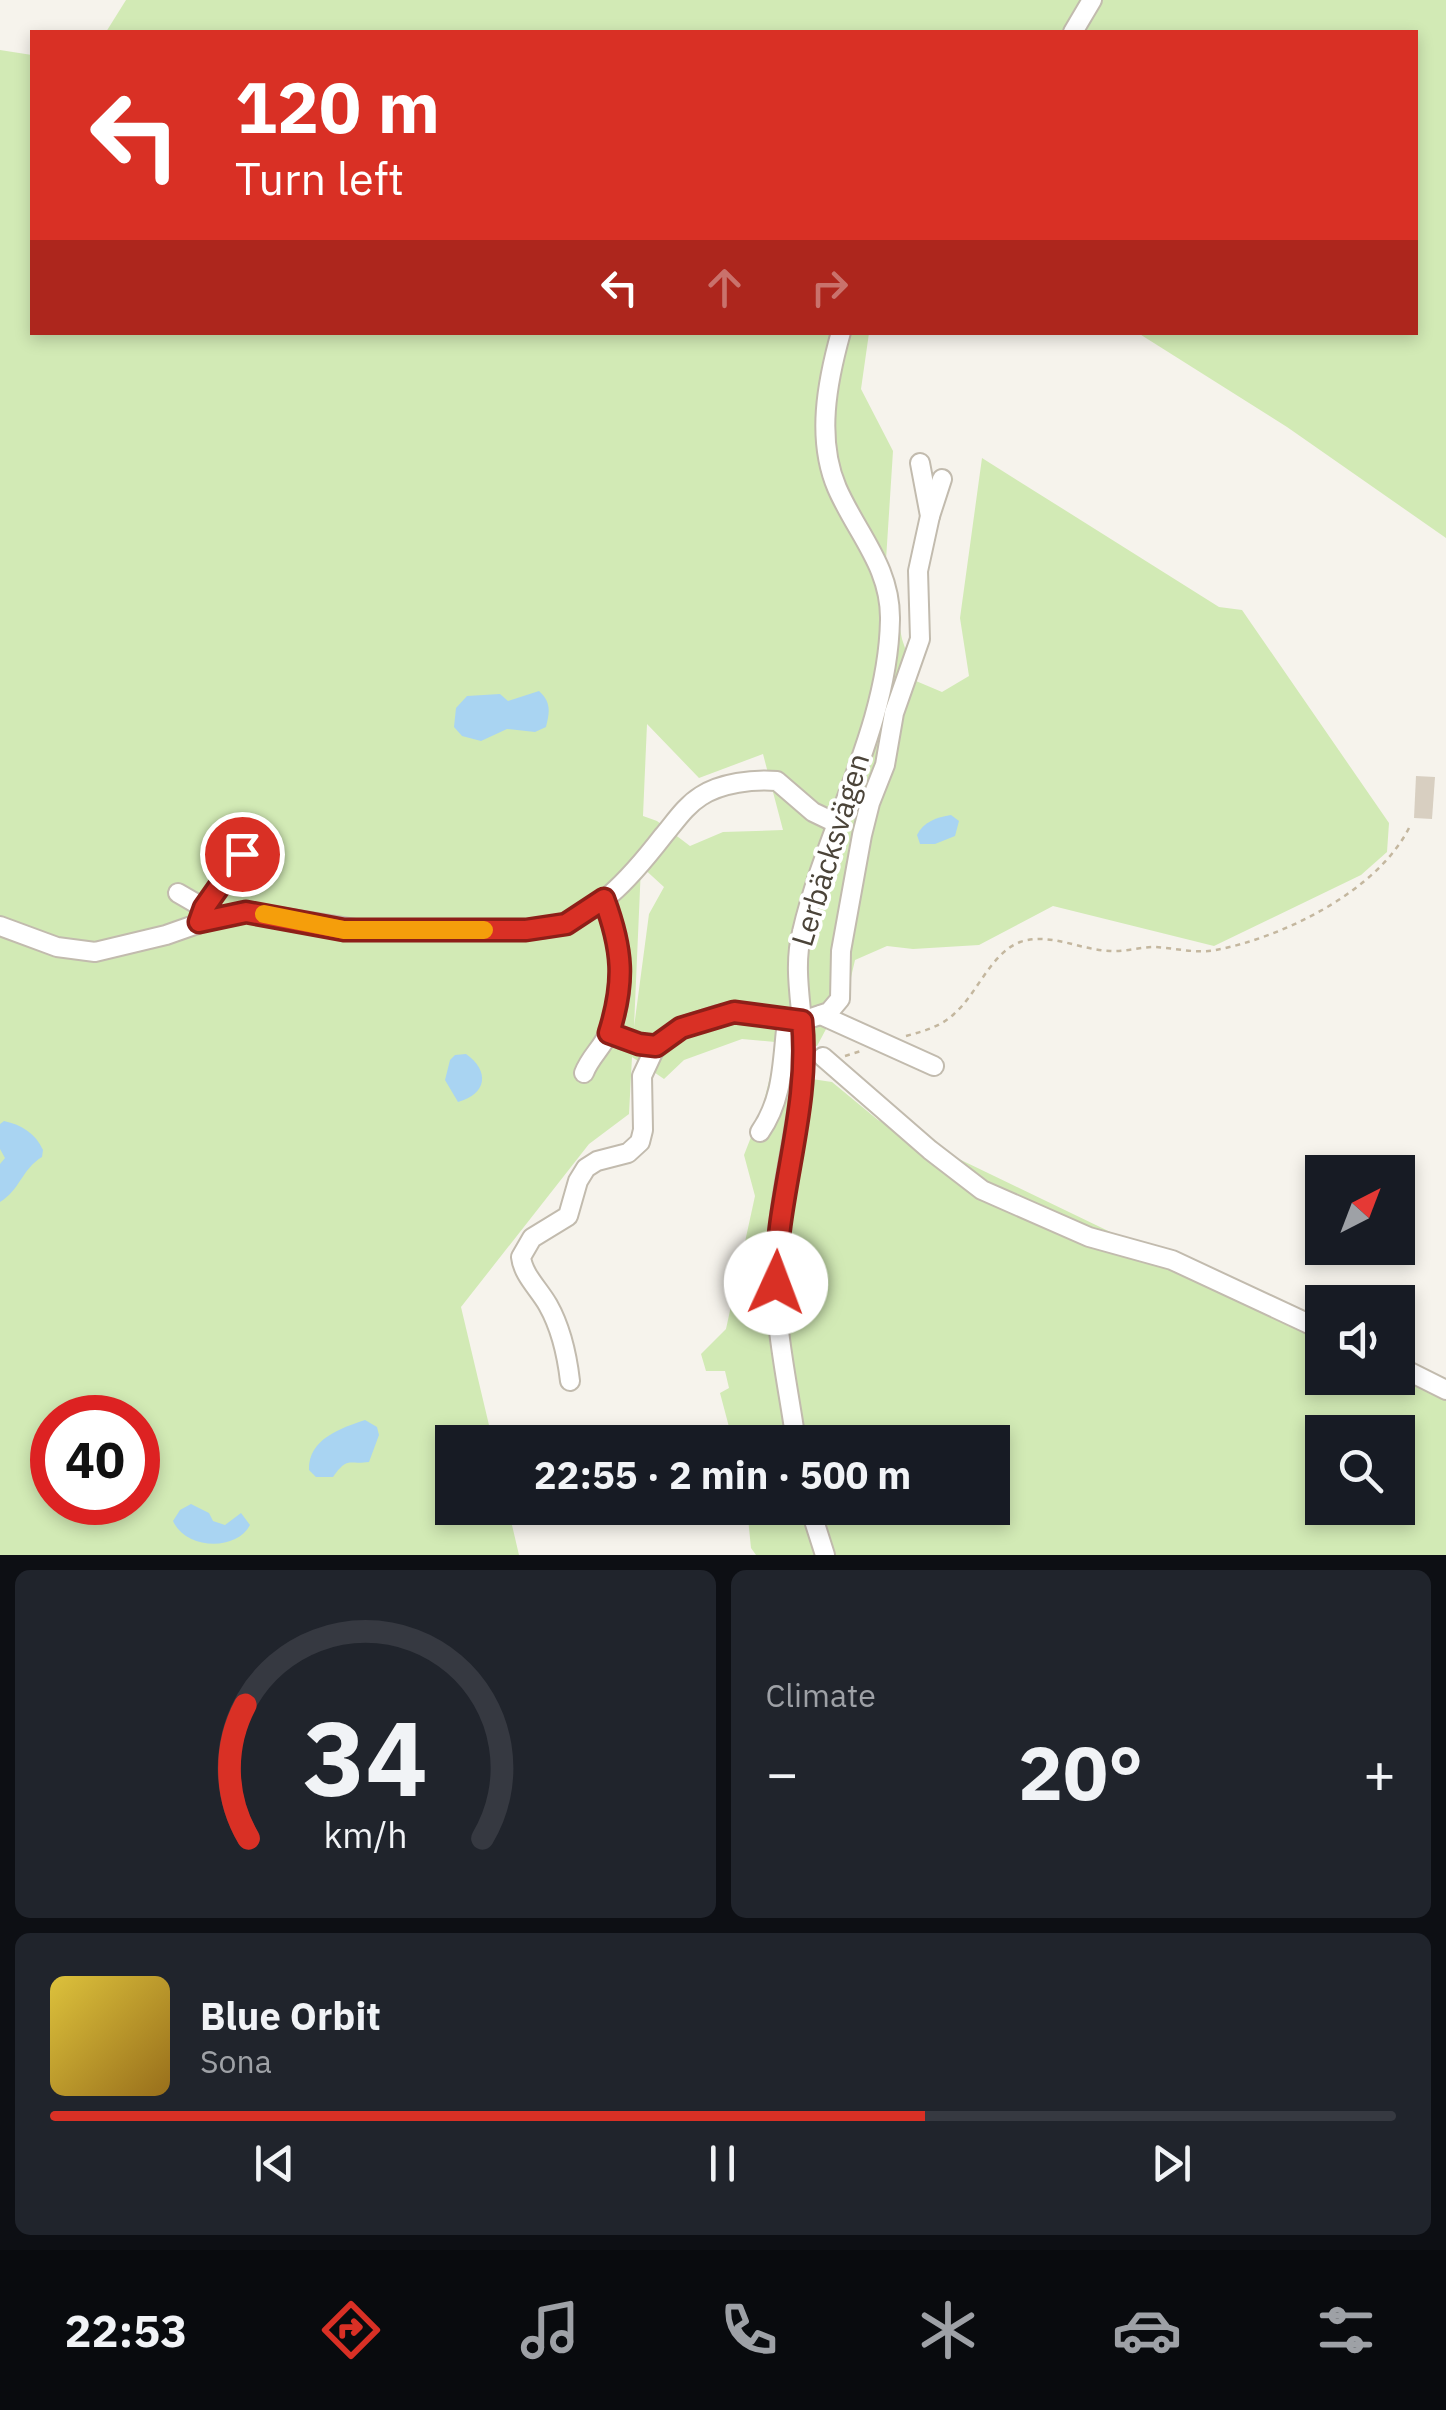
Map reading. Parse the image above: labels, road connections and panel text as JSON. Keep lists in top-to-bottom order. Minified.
{"streets":{"street":["Lerbäcksvägen"]},"north":"top right","page":{"turn":["120 m","Turn left"],"limit":"40","trip":"22:55 · 2 min · 500 m","tile":"Climate","heat":["−","20°","+"],"song":["Blue Orbit","Sona"],"tabs":"22:53","gauge":["34","km/h"]}}
